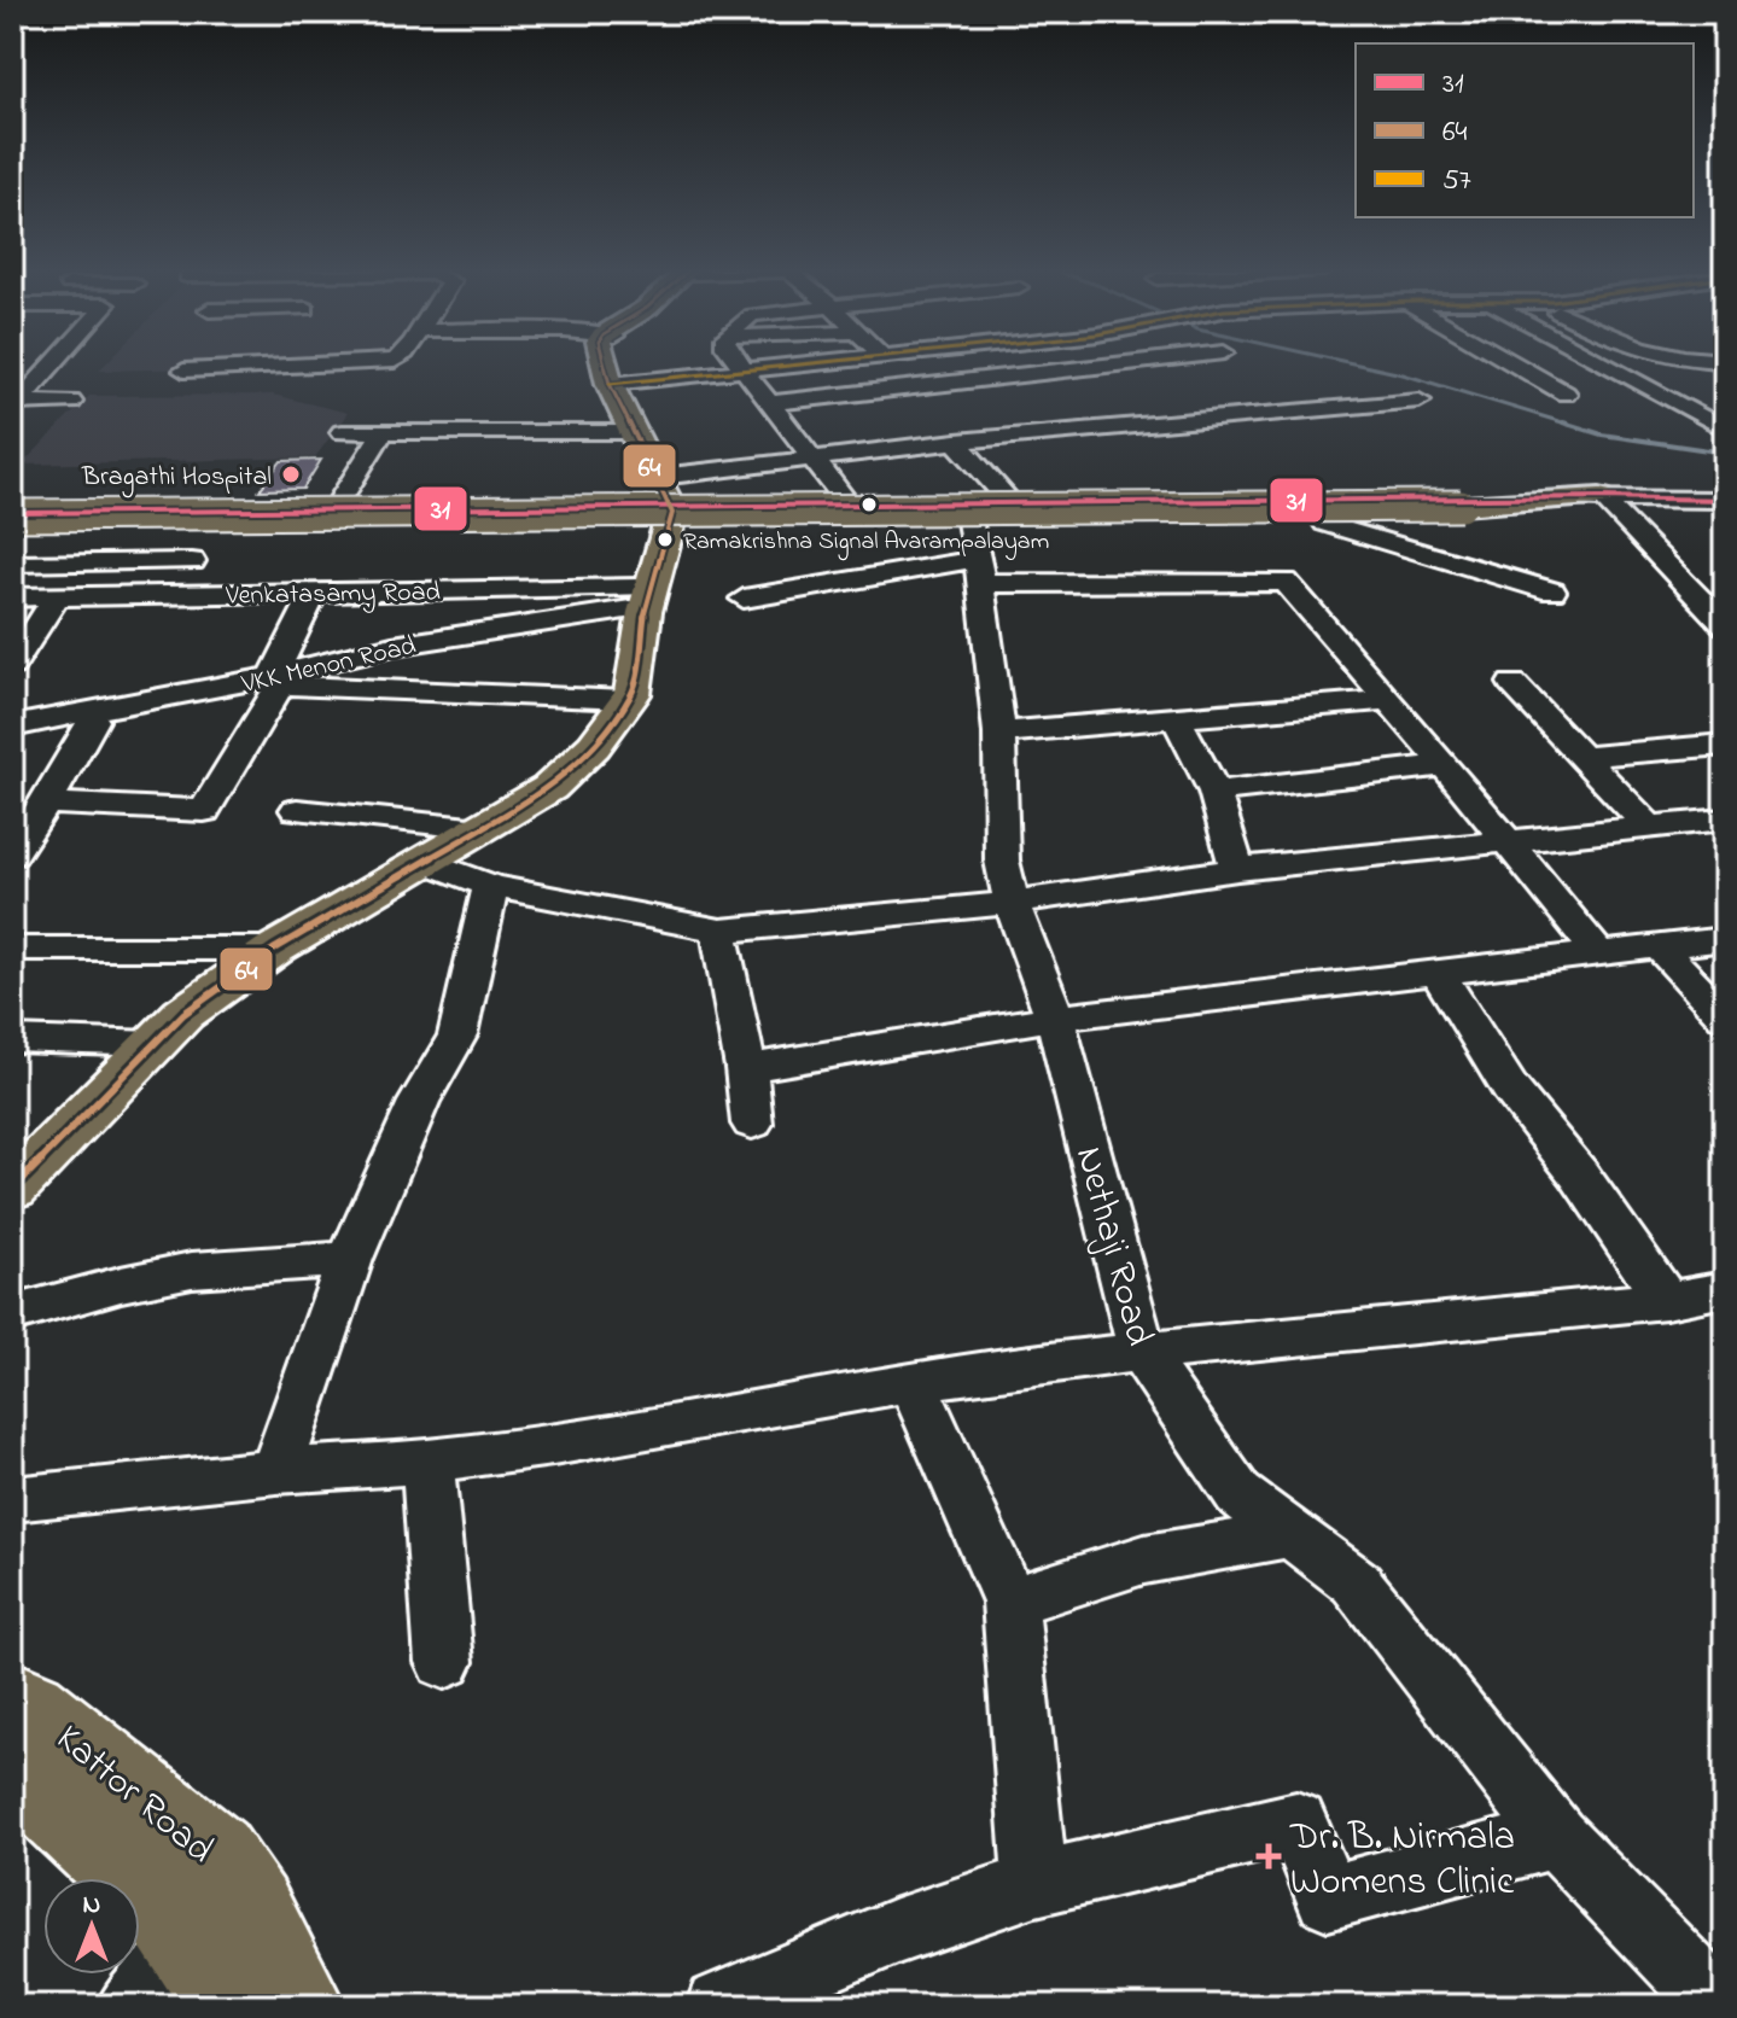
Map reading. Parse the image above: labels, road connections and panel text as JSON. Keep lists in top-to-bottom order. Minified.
{"streets":{"main road":["Kattor Road"],"street":["Venkatasamy Road","VKK Menon Road","Nethaji Road"]},"crossings":[["Venkatasamy Road","VKK Menon Road"]],"places":{"other":["Bragathi Hospital","Ramakrishna Signal Avarampalayam"],"health":["Dr. B. Nirmala Womens Clinic"]},"lines":["transit line 64","transit line 57","transit line 31"],"legend":["31","64","57"],"north":"top"}
